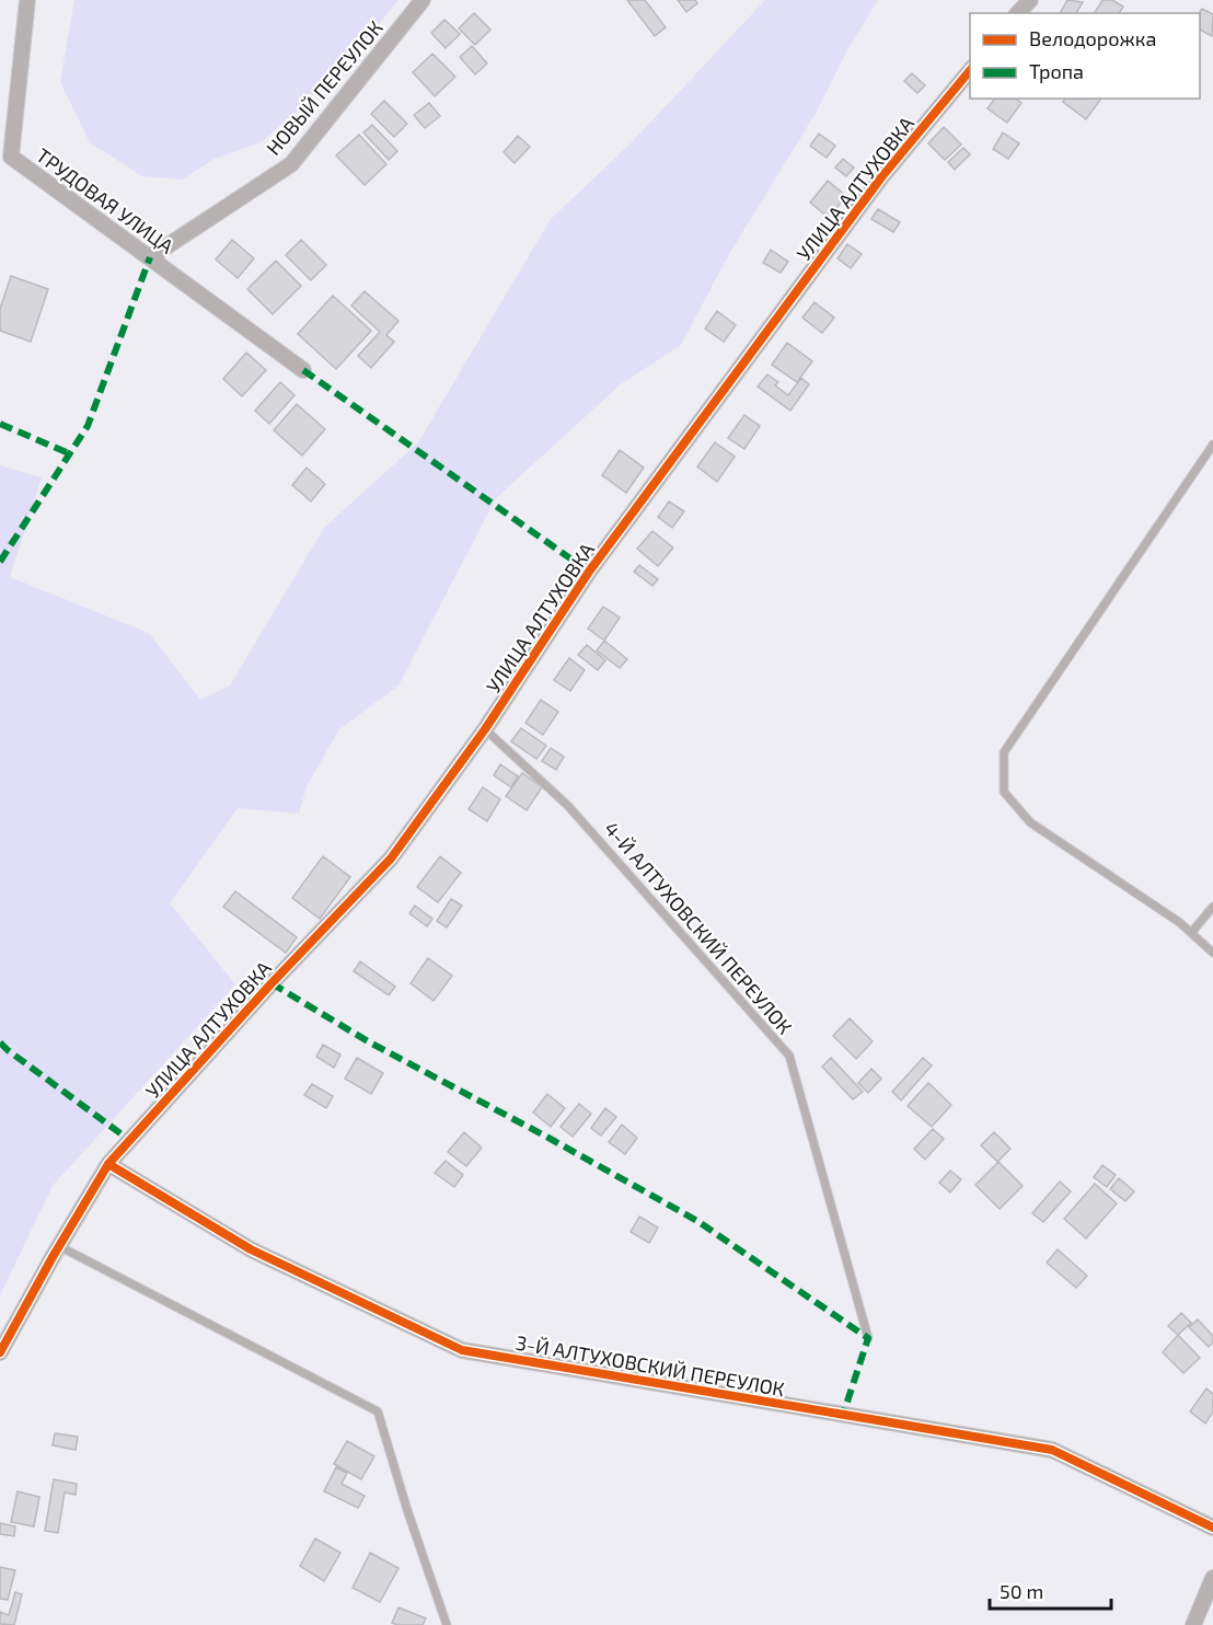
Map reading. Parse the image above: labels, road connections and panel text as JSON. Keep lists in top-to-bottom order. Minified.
{"streets":{"street":["НОВЫЙ ПЕРЕУЛОК","УЛИЦА АЛТУХОВКА","ТРУДОВАЯ УЛИЦА","3-Й АЛТУХОВСКИЙ ПЕРЕУЛОК"],"lane":["4-Й АЛТУХОВСКИЙ ПЕРЕУЛОК"]},"crossings":[["НОВЫЙ ПЕРЕУЛОК","ТРУДОВАЯ УЛИЦА"],["УЛИЦА АЛТУХОВКА","4-Й АЛТУХОВСКИЙ ПЕРЕУЛОК"],["УЛИЦА АЛТУХОВКА","3-Й АЛТУХОВСКИЙ ПЕРЕУЛОК"]],"legend":["Велодорожка","Тропа"],"scale_bar":"50 m"}
